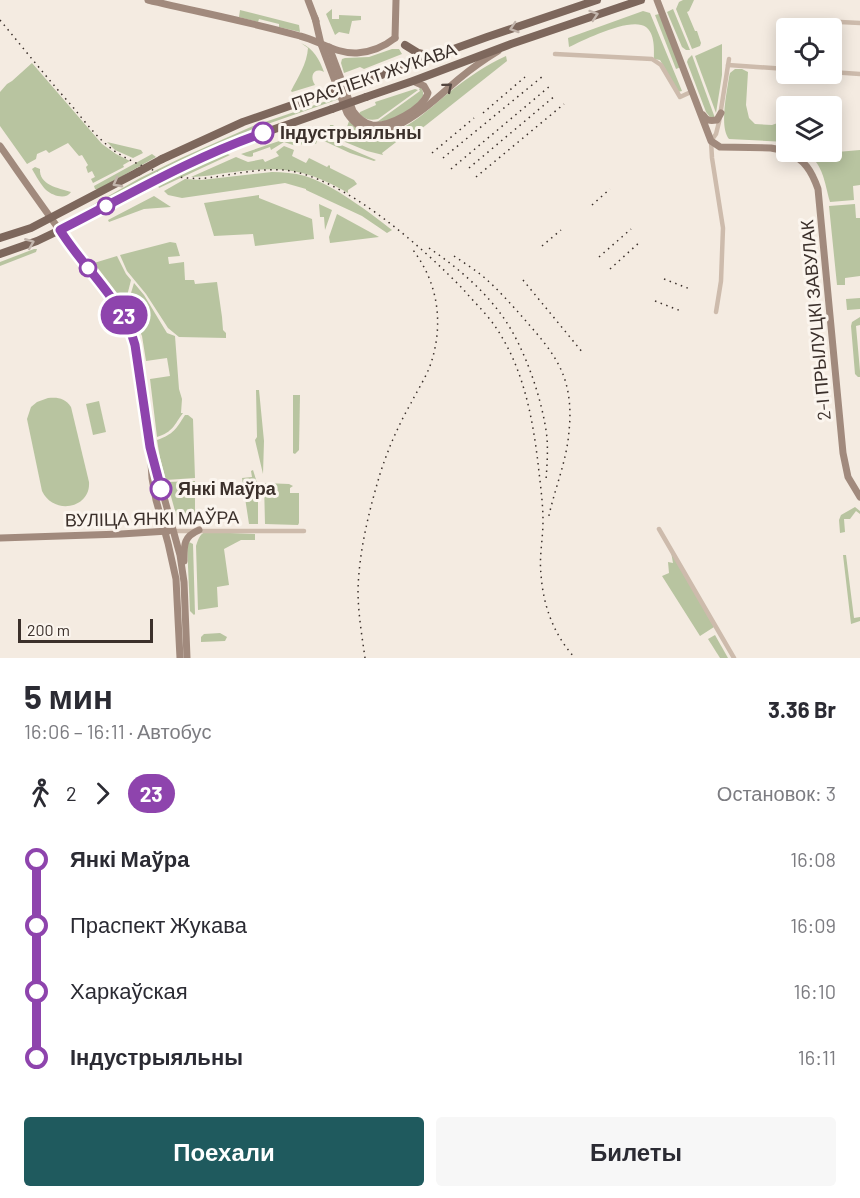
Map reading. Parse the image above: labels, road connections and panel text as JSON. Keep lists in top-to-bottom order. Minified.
{"streets":{"main road":["ПРАСПЕКТ ЖУКАВА","2-І ПРЫЛУЦКІ ЗАВУЛАК","ВУЛІЦА ЯНКІ МАЎРА"]},"places":["Індустрыяльны","Янкі Маўра"],"lines":["bus line 23"],"scale_bar":"200 m","page":{"on_map":"23","scale":"200 m","heading":["5 мин","16:06 – 16:11 · Автобус","3.36 Br"],"legs":["2","23","Остановок: 3"],"list":[{"name":"Янкі Маўра","value":"16:08"},{"name":"Праспект Жукава","value":"16:09"},{"name":"Харкаўская","value":"16:10"},{"name":"Індустрыяльны","value":"16:11"}],"buttons":["Поехали","Билеты"]}}
